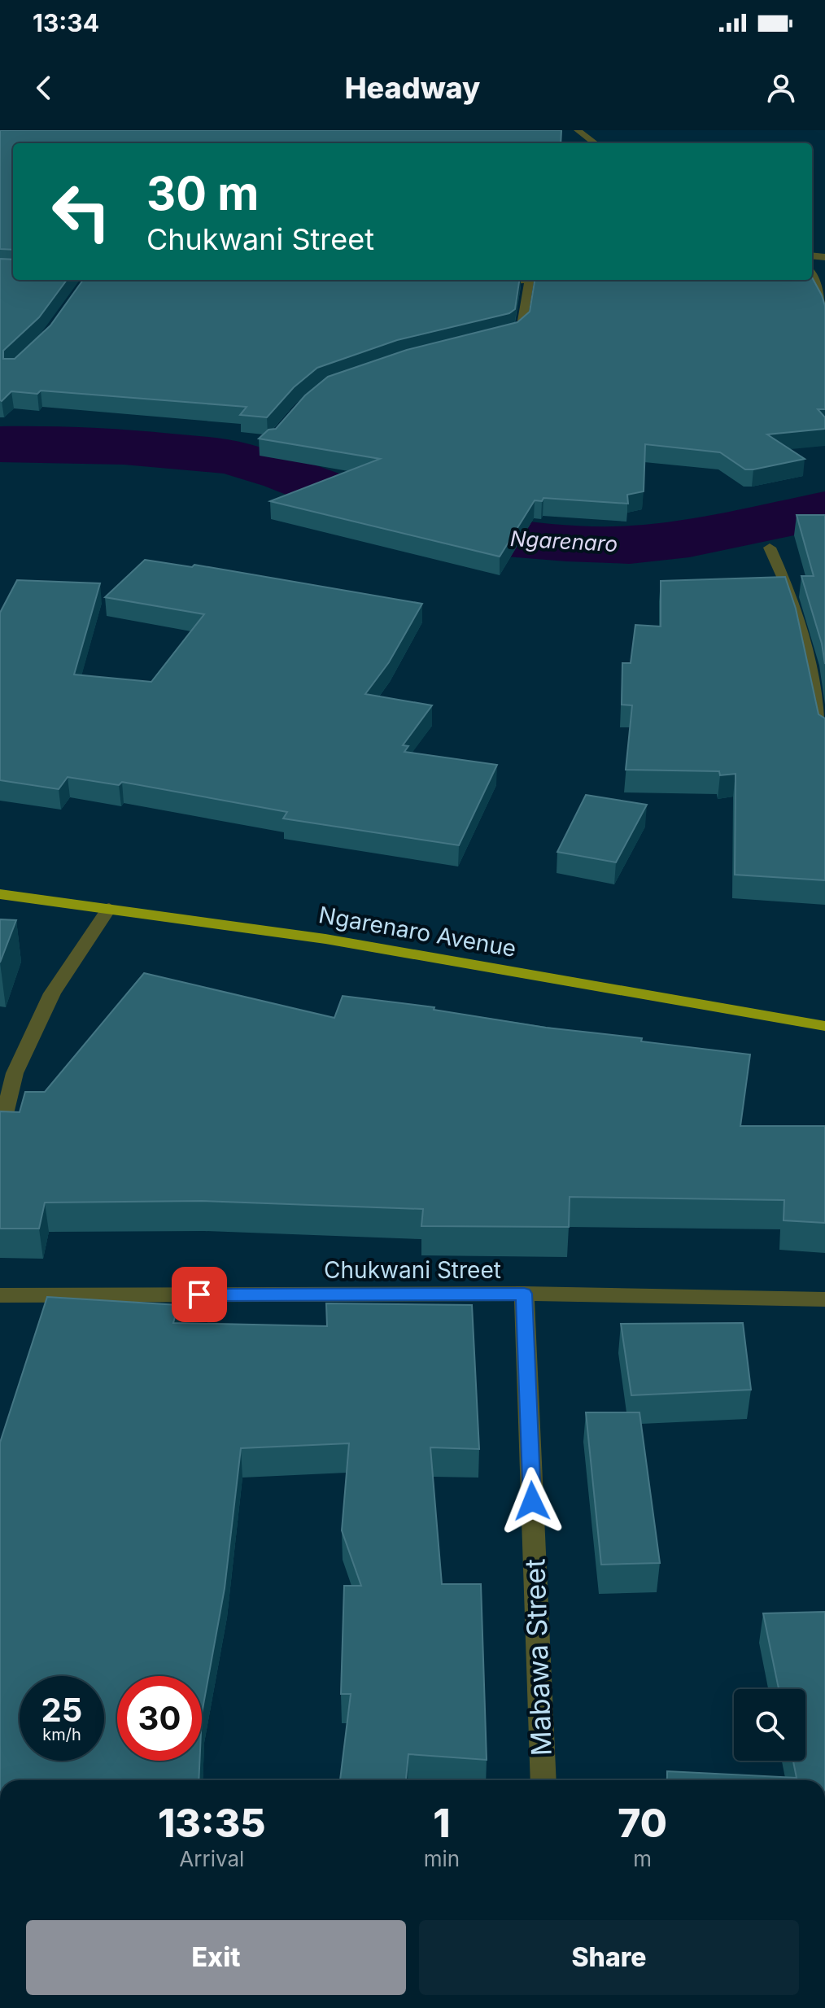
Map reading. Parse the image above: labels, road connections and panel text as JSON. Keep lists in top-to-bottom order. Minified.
{"streets":{"highway":["Ngarenaro Avenue"],"street":["Chukwani Street","Mabawa Street"]},"crossings":[["Chukwani Street","Mabawa Street"]],"water":["Ngarenaro"],"page":{"status":"13:34","header":"Headway","turn":["30 m","Chukwani Street"],"speed":"25 km/h","limit":"30","eta":["13:35","Arrival","1","min","70","m"],"buttons":["Exit","Share"]}}
